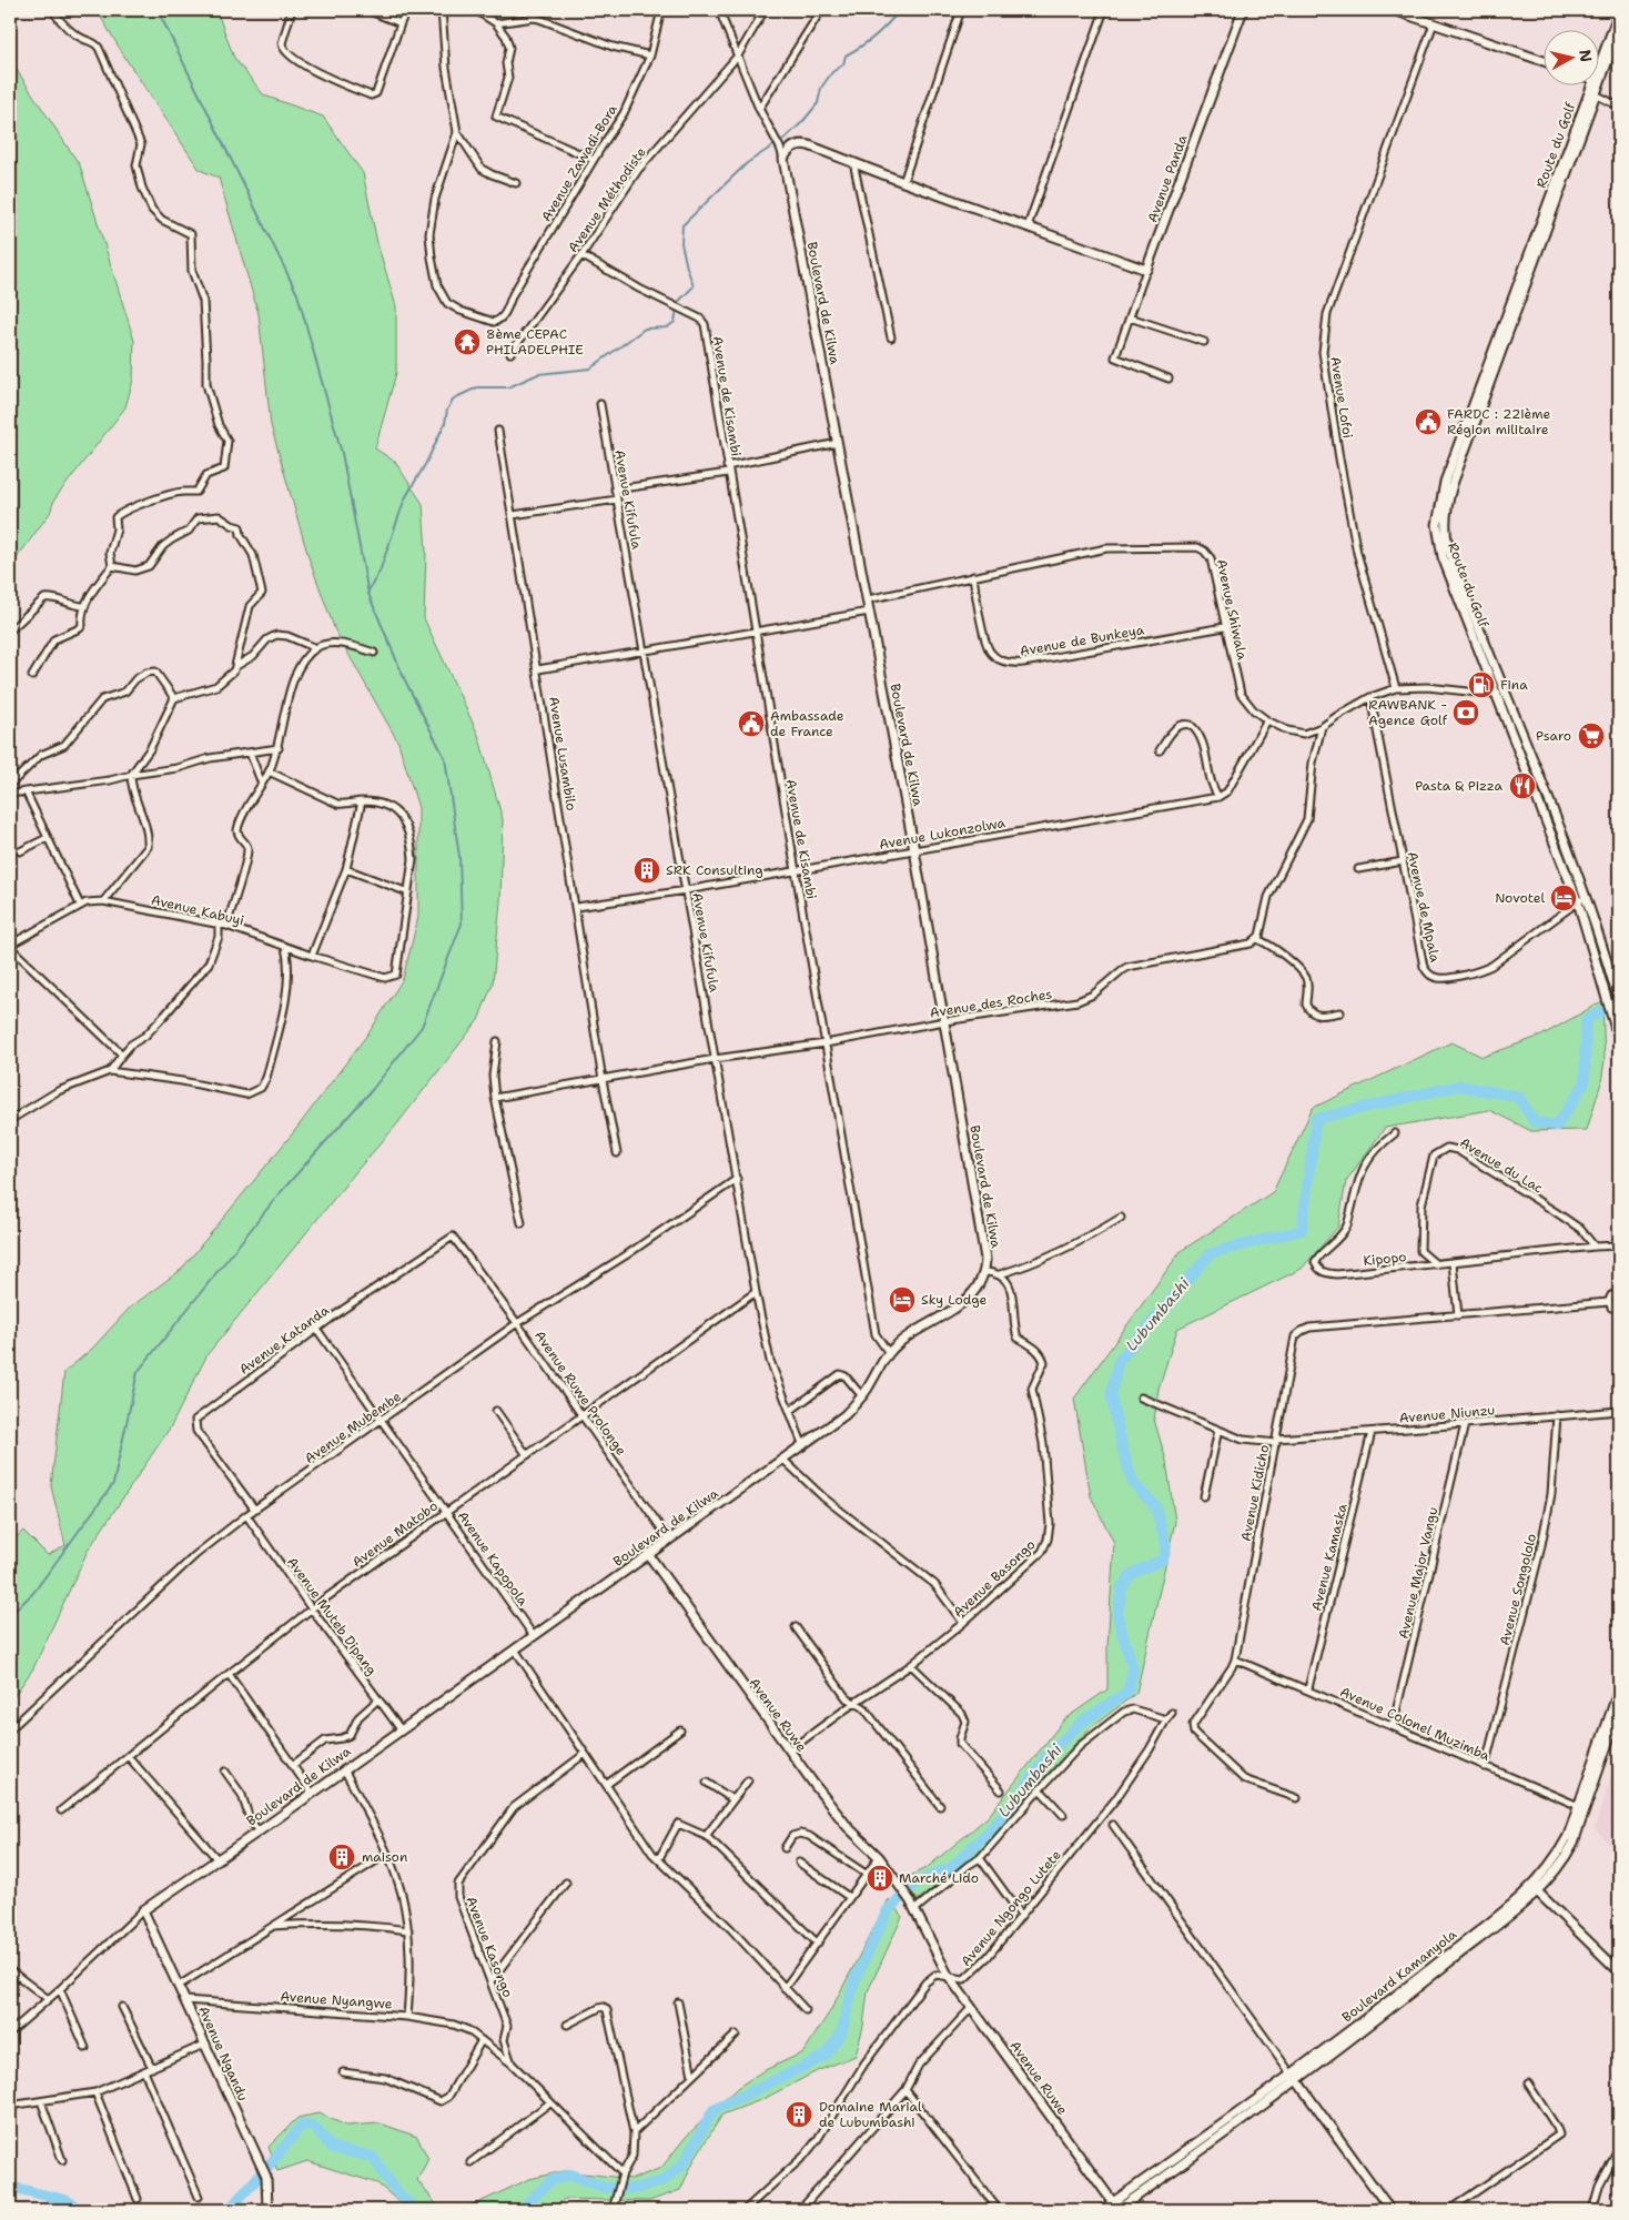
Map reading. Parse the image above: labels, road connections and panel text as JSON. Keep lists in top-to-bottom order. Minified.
{"streets":{"street":["Route du Golf","Avenue Zawadi-Bora","Avenue Panda","Avenue Méthodiste","Boulevard de Kilwa","Avenue de Kisambi","Avenue Lofoi","Avenue Kifufula","Avenue Shiwala","Avenue de Bunkeya","Avenue Lusambilo","Avenue Lukonzolwa","Avenue de Mpala","Avenue Kabuyi","Avenue des Roches","Avenue du Lac","Kipopo","Avenue Katanda","Avenue Ruwe Prolonge","Avenue Niunzu","Avenue Mubembe","Avenue Kidicho","Avenue Matobo","Avenue Kamaska","Avenue Kapopola","Avenue Major Vangu","Avenue Basongo","Avenue Songololo","Avenue Muteb Dipang","Avenue Ruwe","Avenue Colonel Muzimba","Avenue Ngongo Lutete","Avenue Kasongo","Boulevard Kamanyola","Avenue Nyangwe","Avenue Ngandu"]},"crossings":[["Route du Golf","Avenue Shiwala"],["Route du Golf","Avenue de Mpala"],["Avenue Méthodiste","Avenue de Kisambi"],["Boulevard de Kilwa","Avenue de Kisambi"],["Boulevard de Kilwa","Avenue Kifufula"],["Boulevard de Kilwa","Avenue Shiwala"],["Boulevard de Kilwa","Avenue Lukonzolwa"],["Boulevard de Kilwa","Avenue des Roches"],["Boulevard de Kilwa","Avenue Ruwe Prolonge"],["Boulevard de Kilwa","Avenue Kapopola"],["Boulevard de Kilwa","Avenue Muteb Dipang"],["Boulevard de Kilwa","Avenue Ruwe"],["Boulevard de Kilwa","Avenue Ngandu"],["Avenue de Kisambi","Avenue Lukonzolwa"],["Avenue de Kisambi","Avenue des Roches"],["Avenue Lofoi","Avenue Shiwala"],["Avenue Kifufula","Avenue Lukonzolwa"],["Avenue Kifufula","Avenue des Roches"],["Avenue Kifufula","Avenue Mubembe"],["Avenue Kifufula","Avenue Matobo"],["Avenue Shiwala","Avenue de Bunkeya"],["Avenue Shiwala","Avenue de Mpala"],["Avenue Lusambilo","Avenue Lukonzolwa"],["Avenue Lusambilo","Avenue des Roches"],["Avenue du Lac","Kipopo"],["Avenue Katanda","Avenue Ruwe Prolonge"],["Avenue Katanda","Avenue Mubembe"],["Avenue Katanda","Avenue Kapopola"],["Avenue Ruwe Prolonge","Avenue Mubembe"],["Avenue Ruwe Prolonge","Avenue Matobo"],["Avenue Niunzu","Avenue Kidicho"],["Avenue Niunzu","Avenue Kamaska"],["Avenue Niunzu","Avenue Major Vangu"],["Avenue Niunzu","Avenue Songololo"],["Avenue Mubembe","Avenue Kapopola"],["Avenue Mubembe","Avenue Muteb Dipang"],["Avenue Kidicho","Avenue Colonel Muzimba"],["Avenue Matobo","Avenue Kapopola"],["Avenue Matobo","Avenue Muteb Dipang"],["Avenue Kamaska","Avenue Colonel Muzimba"],["Avenue Major Vangu","Avenue Colonel Muzimba"],["Avenue Basongo","Avenue Ruwe"],["Avenue Songololo","Avenue Colonel Muzimba"],["Avenue Ruwe","Avenue Ngongo Lutete"],["Avenue Ruwe","Boulevard Kamanyola"],["Avenue Colonel Muzimba","Boulevard Kamanyola"],["Avenue Kasongo","Avenue Nyangwe"],["Avenue Nyangwe","Avenue Ngandu"]],"water":["Lubumbashi"],"places":{"temple":["8ème CEPAC PHILADELPHIE"],"public building":["FARDC : 22ième Région militaire","Ambassade de France"],"fuel station":["Fina"],"bank":["RAWBANK - Agence Golf"],"supermarket":["Psaro"],"restaurant":["Pasta & Pizza"],"building":["SRK Consulting","maison","Marché Lido","Domaine Marial de Lubumbashi"],"hotel":["Novotel","Sky Lodge"]},"north":"right"}
